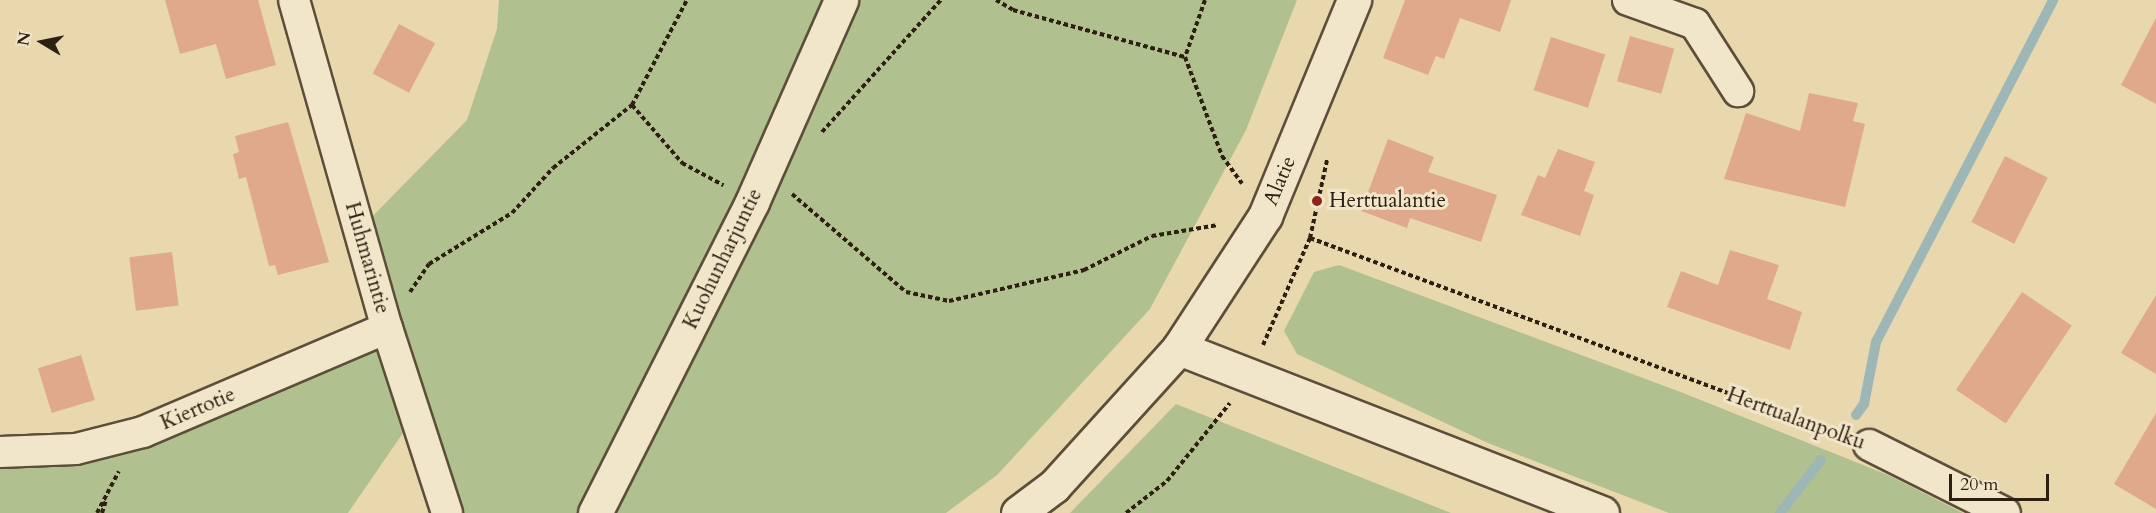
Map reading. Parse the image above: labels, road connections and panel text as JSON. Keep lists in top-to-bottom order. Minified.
{"streets":{"street":["Alatie","Huhmarintie","Kuohunharjuntie","Kiertotie","Herttualanpolku"]},"crossings":[["Huhmarintie","Kiertotie"]],"places":["Herttualantie"],"scale_bar":"20 m","north":"left"}
